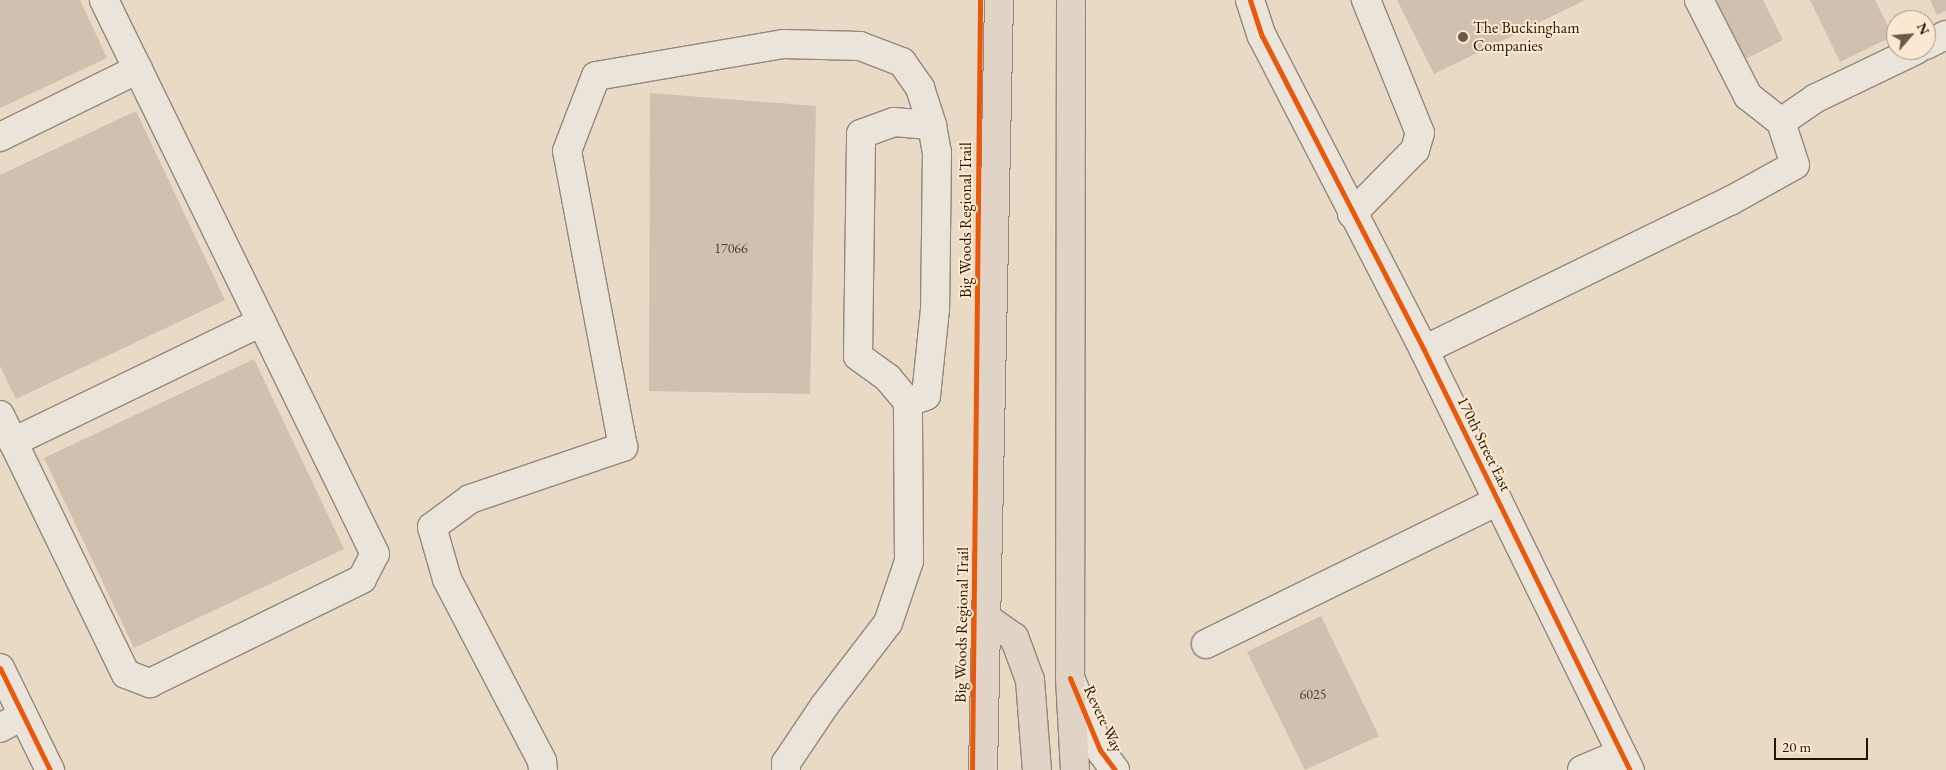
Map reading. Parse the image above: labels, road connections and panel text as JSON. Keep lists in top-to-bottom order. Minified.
{"streets":{"street":["170th Street East","Revere Way"],"cycle path":["Big Woods Regional Trail"]},"places":["The Buckingham Companies"],"house_numbers":["17066","6025"],"scale_bar":"20 m","north":"top right"}
